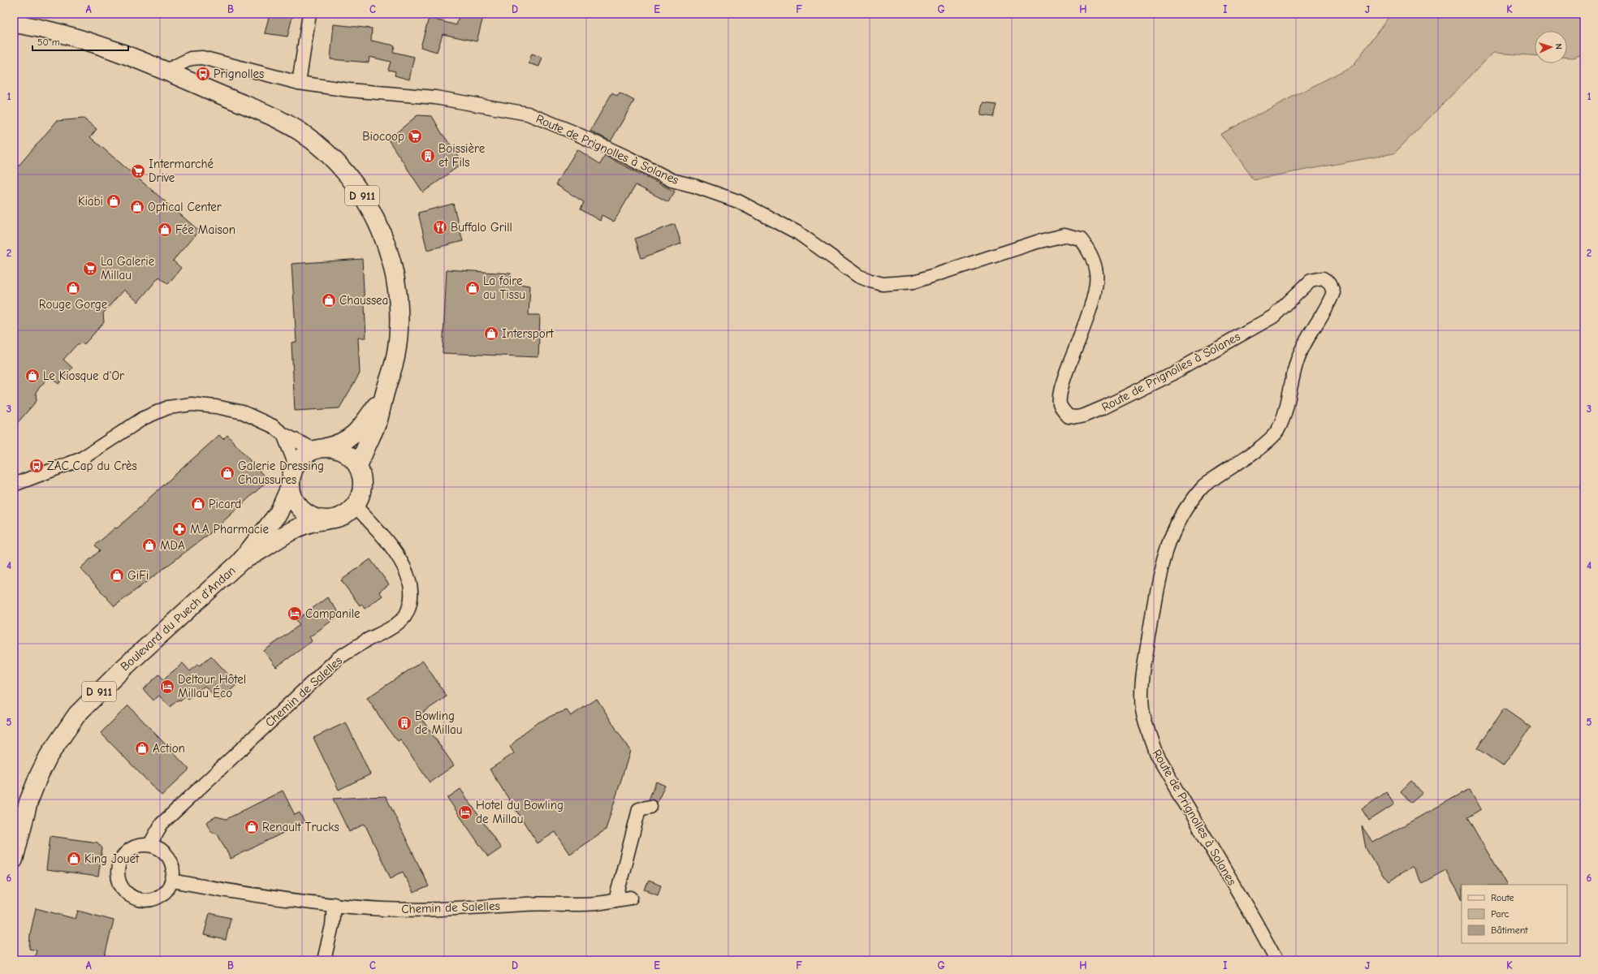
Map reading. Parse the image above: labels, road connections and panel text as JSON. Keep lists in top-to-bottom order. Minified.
{"streets":{"main road":["D 911","Boulevard du Puech d'Andan"],"street":["Route de Prignolles à Solanes","Chemin de Salelles"]},"crossings":[["Route de Prignolles à Solanes","D 911"],["D 911","Boulevard du Puech d'Andan"],["D 911","Chemin de Salelles"],["Boulevard du Puech d'Andan","Chemin de Salelles"]],"places":{"bus stop":["Prignolles","ZAC Cap du Crès"],"supermarket":["Biocoop","Intermarché Drive","La Galerie Millau"],"building":["Boissière et Fils","Bowling de Millau"],"shop":["Kiabi","Optical Center","Fée Maison","Rouge Gorge","La foire au Tissu","Chaussea","Intersport","Le Kiosque d'Or","Galerie Dressing Chaussures","Picard","MDA","GiFi","Action","Renault Trucks","King Jouet"],"restaurant":["Buffalo Grill"],"pharmacy":["M.A Pharmacie"],"hotel":["Campanile","Deltour Hôtel Millau Éco","Hotel du Bowling de Millau"]},"legend":["Route","Parc","Bâtiment"],"scale_bar":"50 m","north":"right","grid":{"columns":["A","B","C","D","E","F","G","H","I","J","K"],"rows":["1","2","3","4","5","6"]}}
